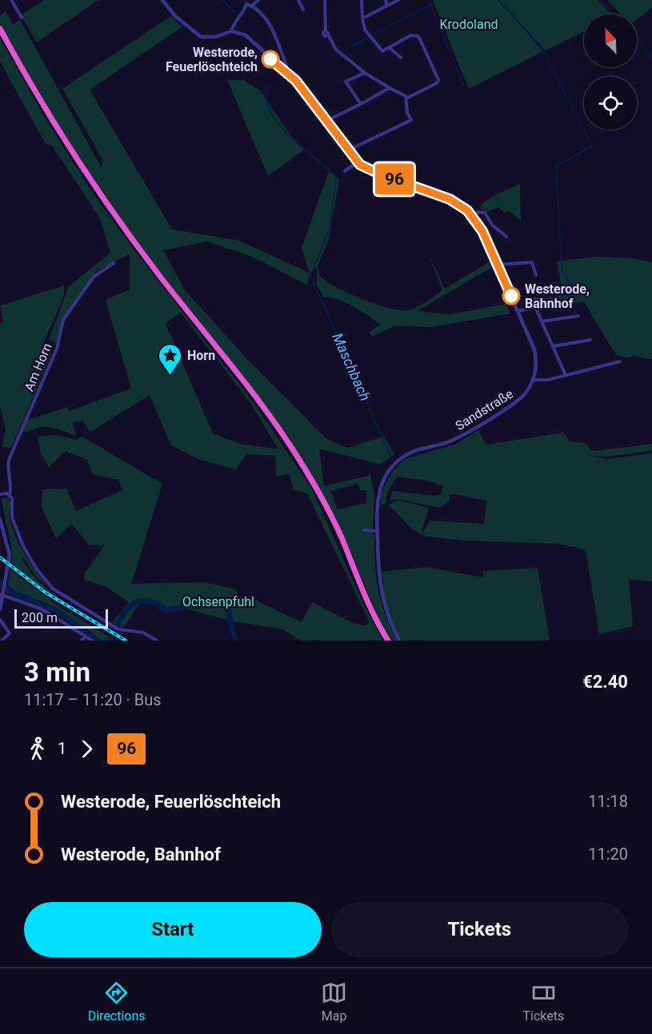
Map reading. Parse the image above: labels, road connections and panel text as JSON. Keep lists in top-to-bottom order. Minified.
{"streets":{"street":["Am Horn","Sandstraße"]},"water":["Maschbach"],"parks":["Krodoland","Ochsenpfuhl"],"places":{"other":["Westerode, Feuerlöschteich","Westerode, Bahnhof"],"place":["Horn"]},"lines":["bus line 96"],"scale_bar":"200 m","north":"top left","page":{"on_map":"96","scale":"200 m","heading":["3 min","11:17 – 11:20 · Bus","€2.40"],"legs":["1","96"],"list":[{"name":"Westerode, Feuerlöschteich","value":"11:18"},{"name":"Westerode, Bahnhof","value":"11:20"}],"buttons":["Start","Tickets"],"tabs":["Directions","Map","Tickets"]}}
